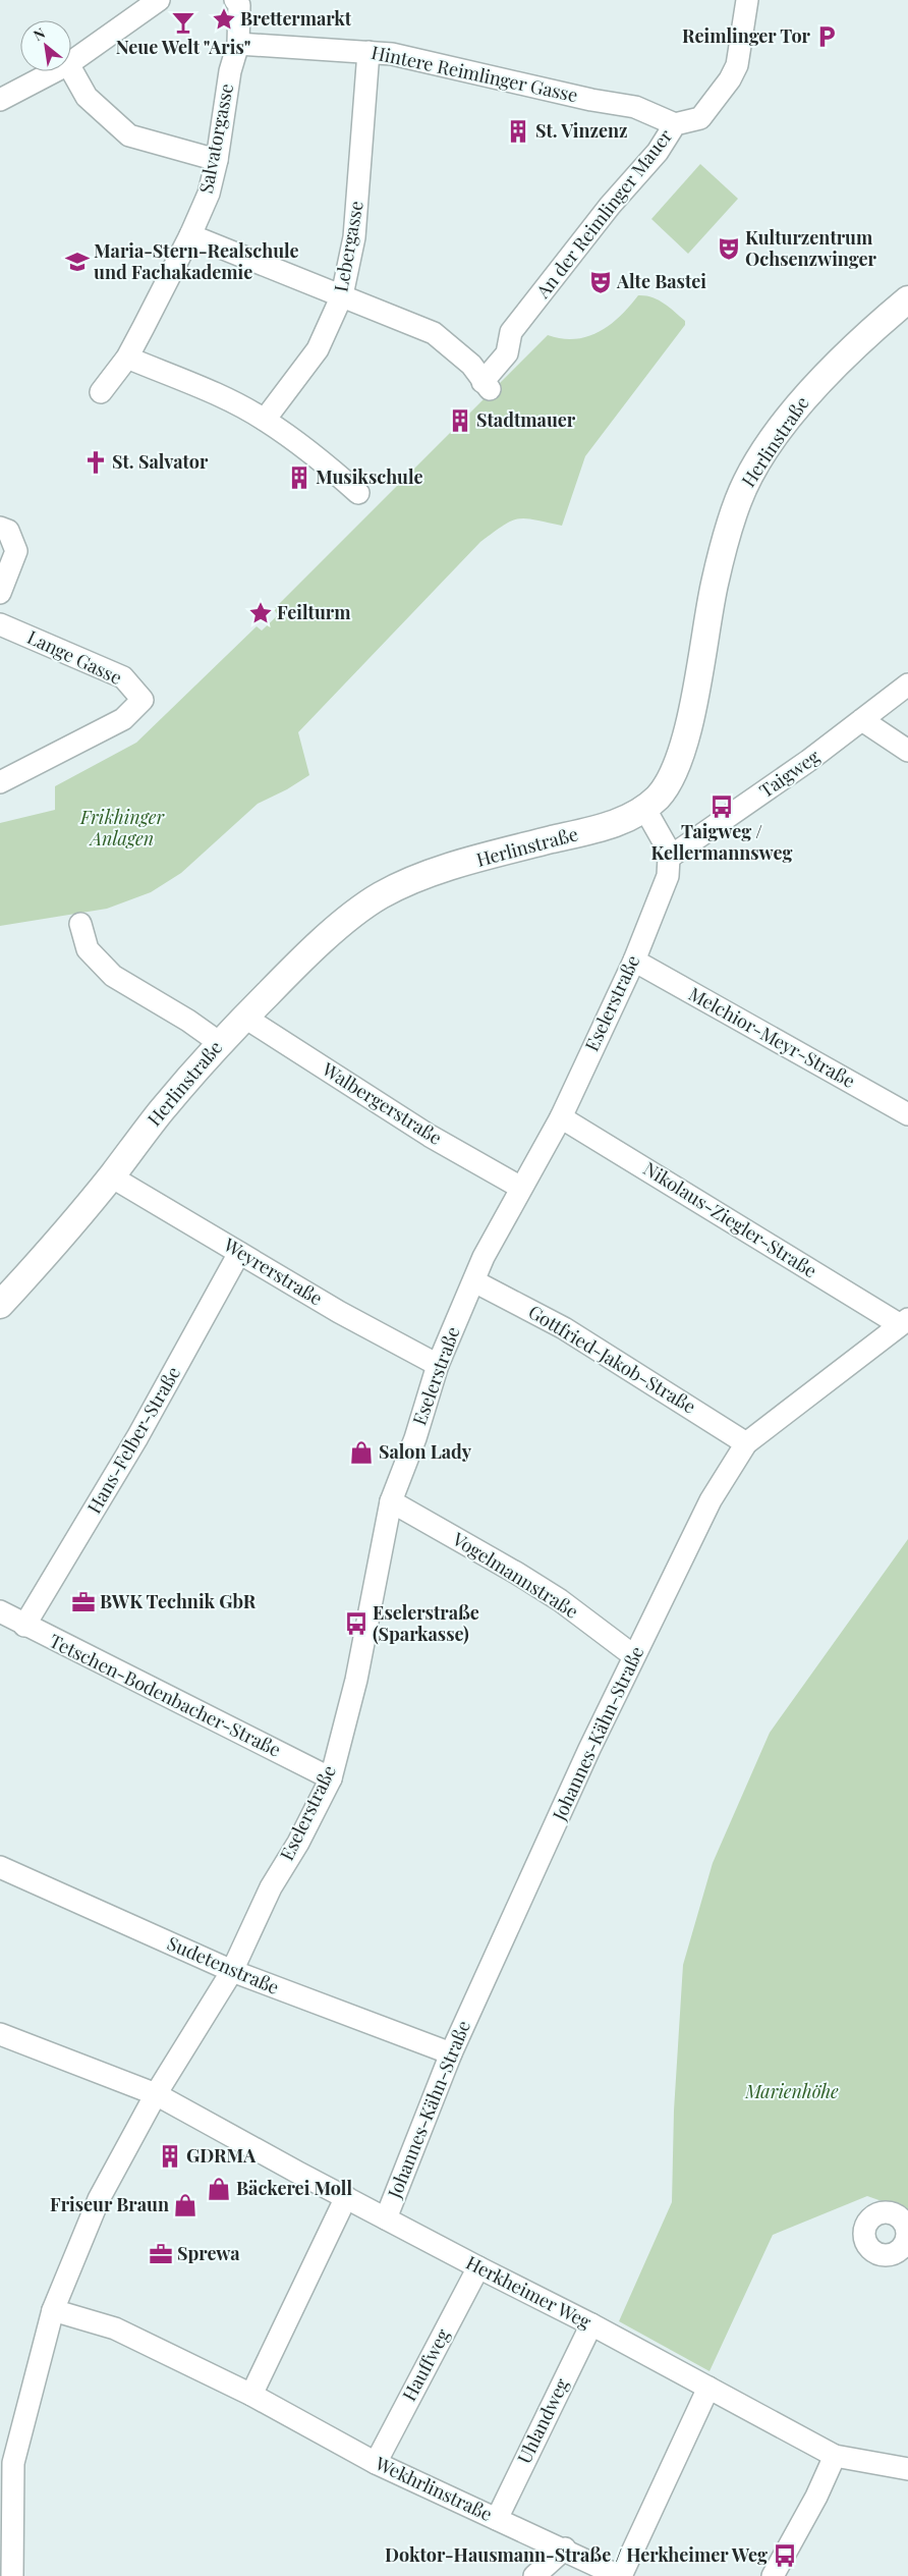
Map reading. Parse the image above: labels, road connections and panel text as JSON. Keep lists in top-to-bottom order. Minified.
{"streets":{"main road":["Herlinstraße"],"street":["Hintere Reimlinger Gasse","Salvatorgasse","An der Reimlinger Mauer","Lebergasse","Lange Gasse","Taigweg","Eselerstraße","Melchior-Meyr-Straße","Walbergerstraße","Nikolaus-Ziegler-Straße","Weyrerstraße","Gottfried-Jakob-Straße","Hans-Felber-Straße","Vogelmannstraße","Tetschen-Bodenbacher-Straße","Johannes-Kähn-Straße","Sudetenstraße","Herkheimer Weg","Hauffweg","Uhlandweg","Wekhrlinstraße"]},"crossings":[["Hintere Reimlinger Gasse","Salvatorgasse"],["Hintere Reimlinger Gasse","An der Reimlinger Mauer"],["Hintere Reimlinger Gasse","Lebergasse"],["An der Reimlinger Mauer","Lebergasse"],["Herlinstraße","Eselerstraße"],["Herlinstraße","Walbergerstraße"],["Herlinstraße","Weyrerstraße"],["Taigweg","Eselerstraße"],["Eselerstraße","Melchior-Meyr-Straße"],["Eselerstraße","Walbergerstraße"],["Eselerstraße","Nikolaus-Ziegler-Straße"],["Eselerstraße","Weyrerstraße"],["Eselerstraße","Gottfried-Jakob-Straße"],["Eselerstraße","Vogelmannstraße"],["Eselerstraße","Tetschen-Bodenbacher-Straße"],["Eselerstraße","Sudetenstraße"],["Eselerstraße","Herkheimer Weg"],["Eselerstraße","Wekhrlinstraße"],["Nikolaus-Ziegler-Straße","Johannes-Kähn-Straße"],["Weyrerstraße","Hans-Felber-Straße"],["Gottfried-Jakob-Straße","Johannes-Kähn-Straße"],["Hans-Felber-Straße","Tetschen-Bodenbacher-Straße"],["Vogelmannstraße","Johannes-Kähn-Straße"],["Johannes-Kähn-Straße","Sudetenstraße"],["Johannes-Kähn-Straße","Herkheimer Weg"],["Herkheimer Weg","Hauffweg"],["Herkheimer Weg","Uhlandweg"],["Hauffweg","Wekhrlinstraße"],["Uhlandweg","Wekhrlinstraße"]],"parks":["Frikhinger Anlagen","Marienhöhe"],"places":{"place":["Brettermarkt","Feilturm"],"bar":["Neue Welt \"Aris\""],"parking":["Reimlinger Tor"],"building":["St. Vinzenz","Stadtmauer","Musikschule","GDRMA"],"theatre":["Kulturzentrum Ochsenzwinger","Alte Bastei"],"school or university":["Maria-Stern-Realschule und Fachakademie"],"church":["St. Salvator"],"bus stop":["Taigweg / Kellermannsweg","Eselerstraße (Sparkasse)","Doktor-Hausmann-Straße / Herkheimer Weg"],"shop":["Salon Lady","Bäckerei Moll","Friseur Braun"],"office":["BWK Technik GbR","Sprewa"]},"north":"top left"}
